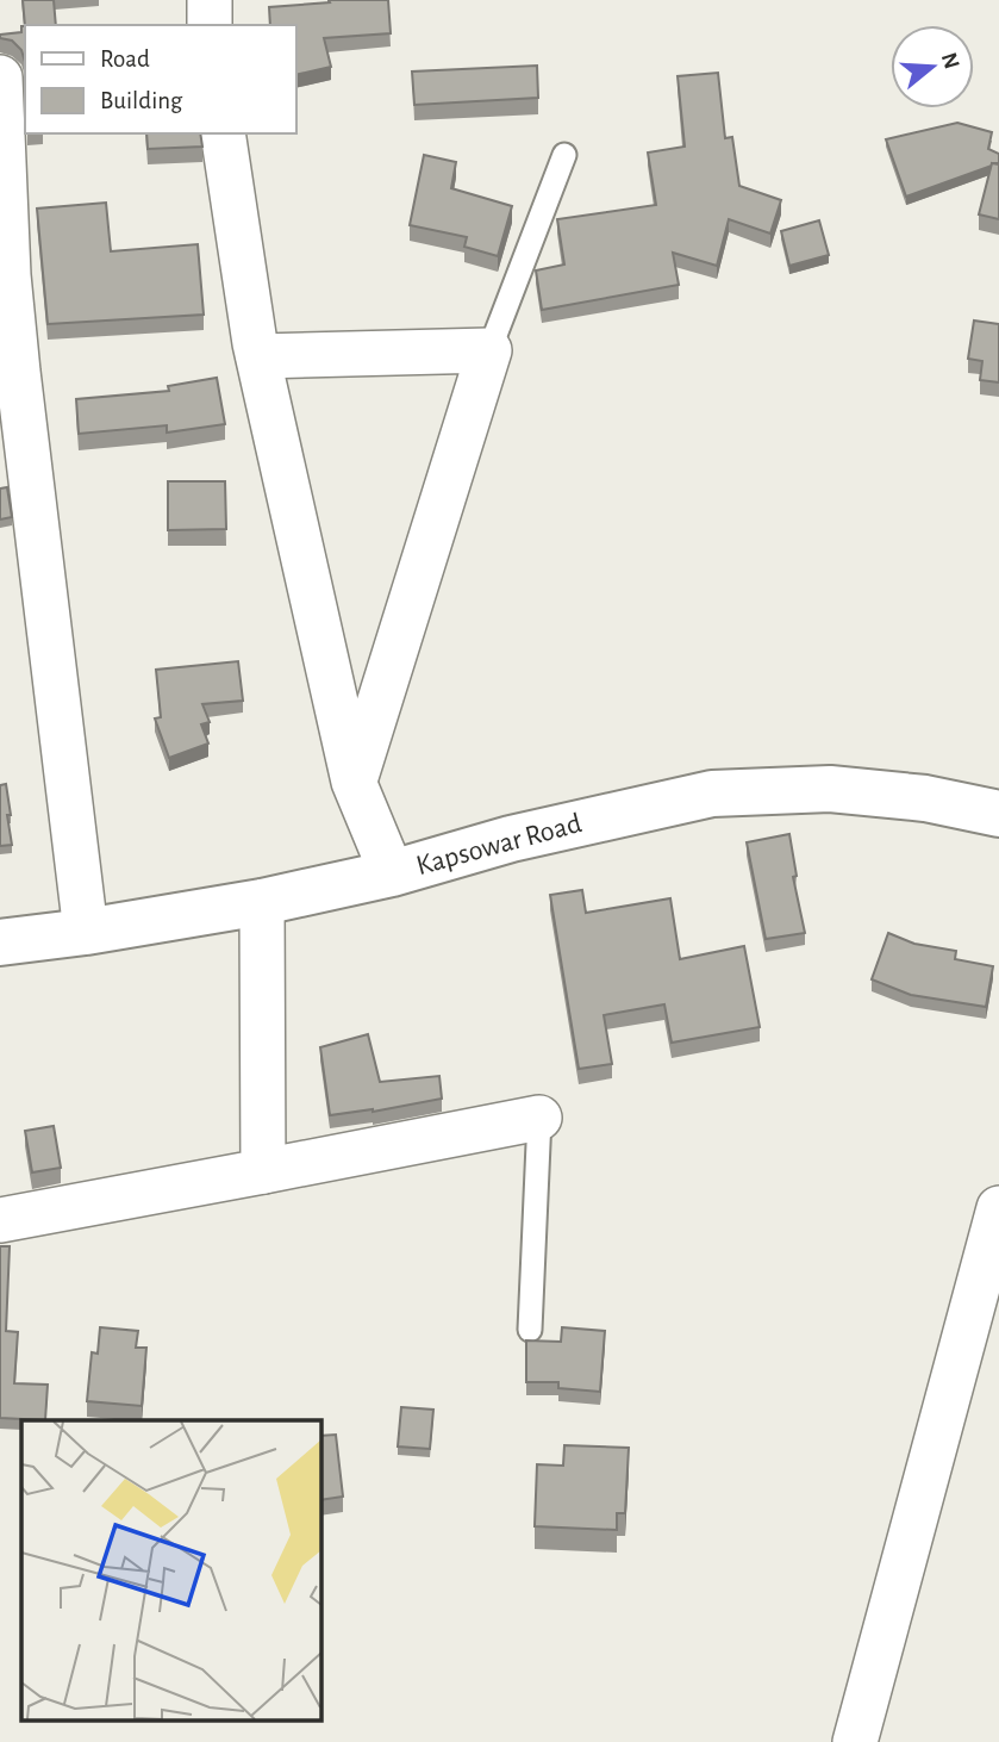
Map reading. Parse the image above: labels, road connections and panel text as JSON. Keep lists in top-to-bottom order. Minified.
{"streets":{"main road":["Kapsowar Road"]},"legend":["Road","Building"],"north":"right"}
